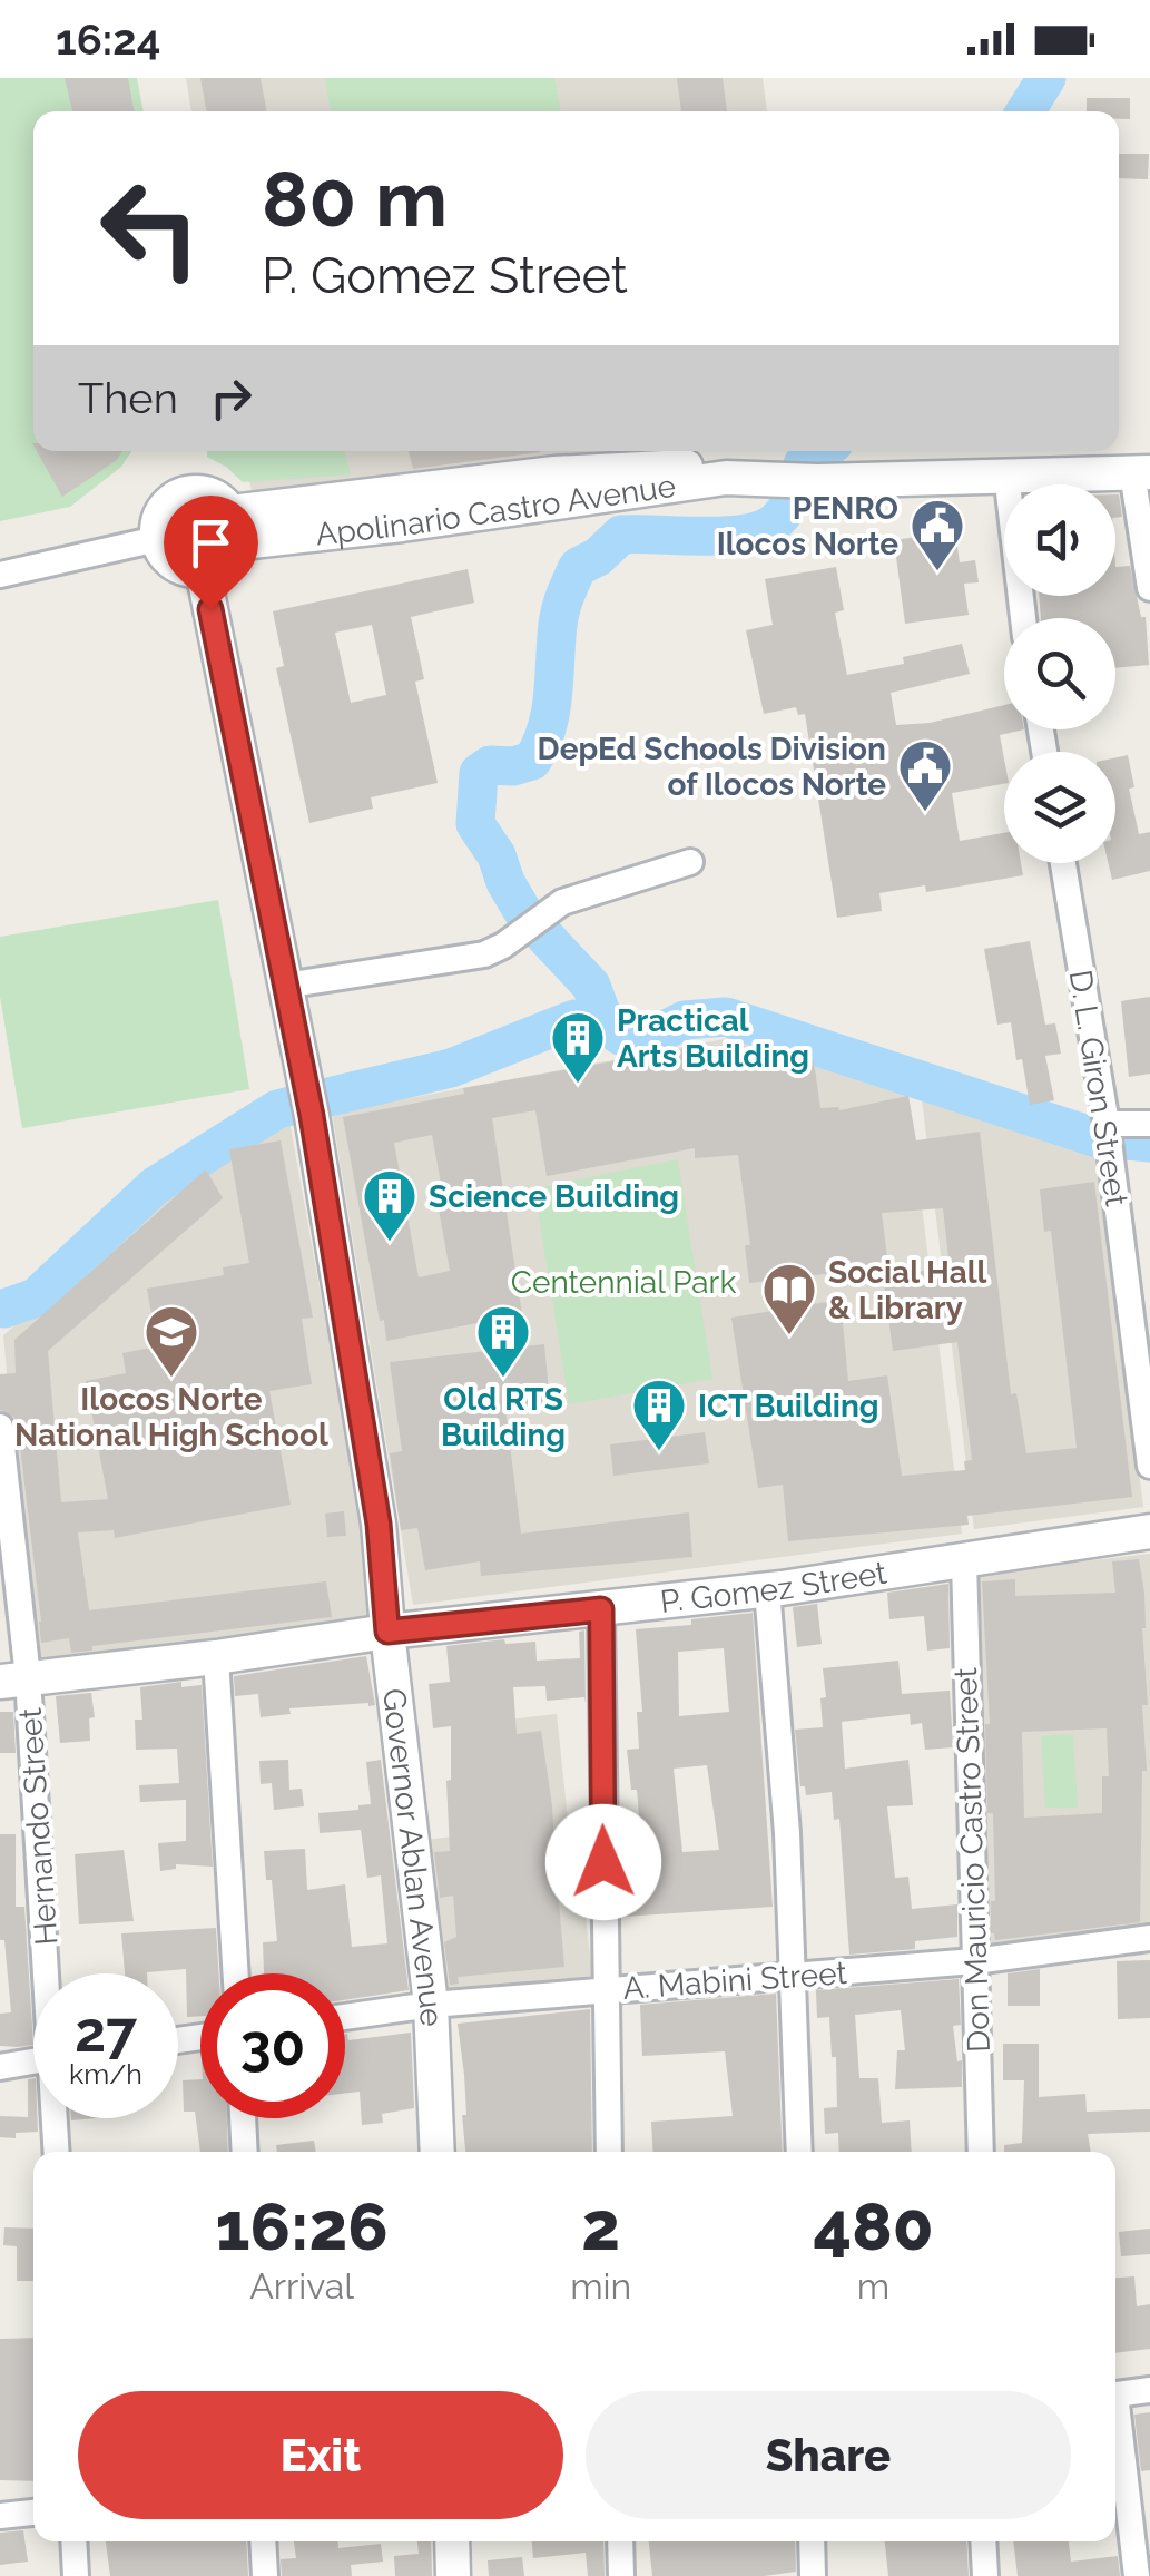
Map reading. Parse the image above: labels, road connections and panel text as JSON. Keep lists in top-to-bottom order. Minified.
{"streets":{"main road":["Apolinario Castro Avenue","P. Gomez Street","Governor Ablan Avenue"],"street":["D. L. Giron Street","Hernando Street","Don Mauricio Castro Street","A. Mabini Street"]},"crossings":[["Apolinario Castro Avenue","Governor Ablan Avenue"],["P. Gomez Street","Hernando Street"],["P. Gomez Street","Governor Ablan Avenue"],["P. Gomez Street","Don Mauricio Castro Street"],["Governor Ablan Avenue","A. Mabini Street"],["Don Mauricio Castro Street","A. Mabini Street"]],"parks":["Centennial Park"],"places":{"public building":["PENRO Ilocos Norte","DepEd Schools Division of Ilocos Norte"],"building":["Practical Arts Building","Science Building","Old RTS Building","ICT Building"],"library":["Social Hall & Library"],"school or university":["Ilocos Norte National High School"]},"page":{"status":"16:24","turn":["80 m","P. Gomez Street"],"then":"Then","speed":"27 km/h","limit":"30","eta":["16:26","Arrival","2","min","480","m"],"buttons":["Exit","Share"]}}
